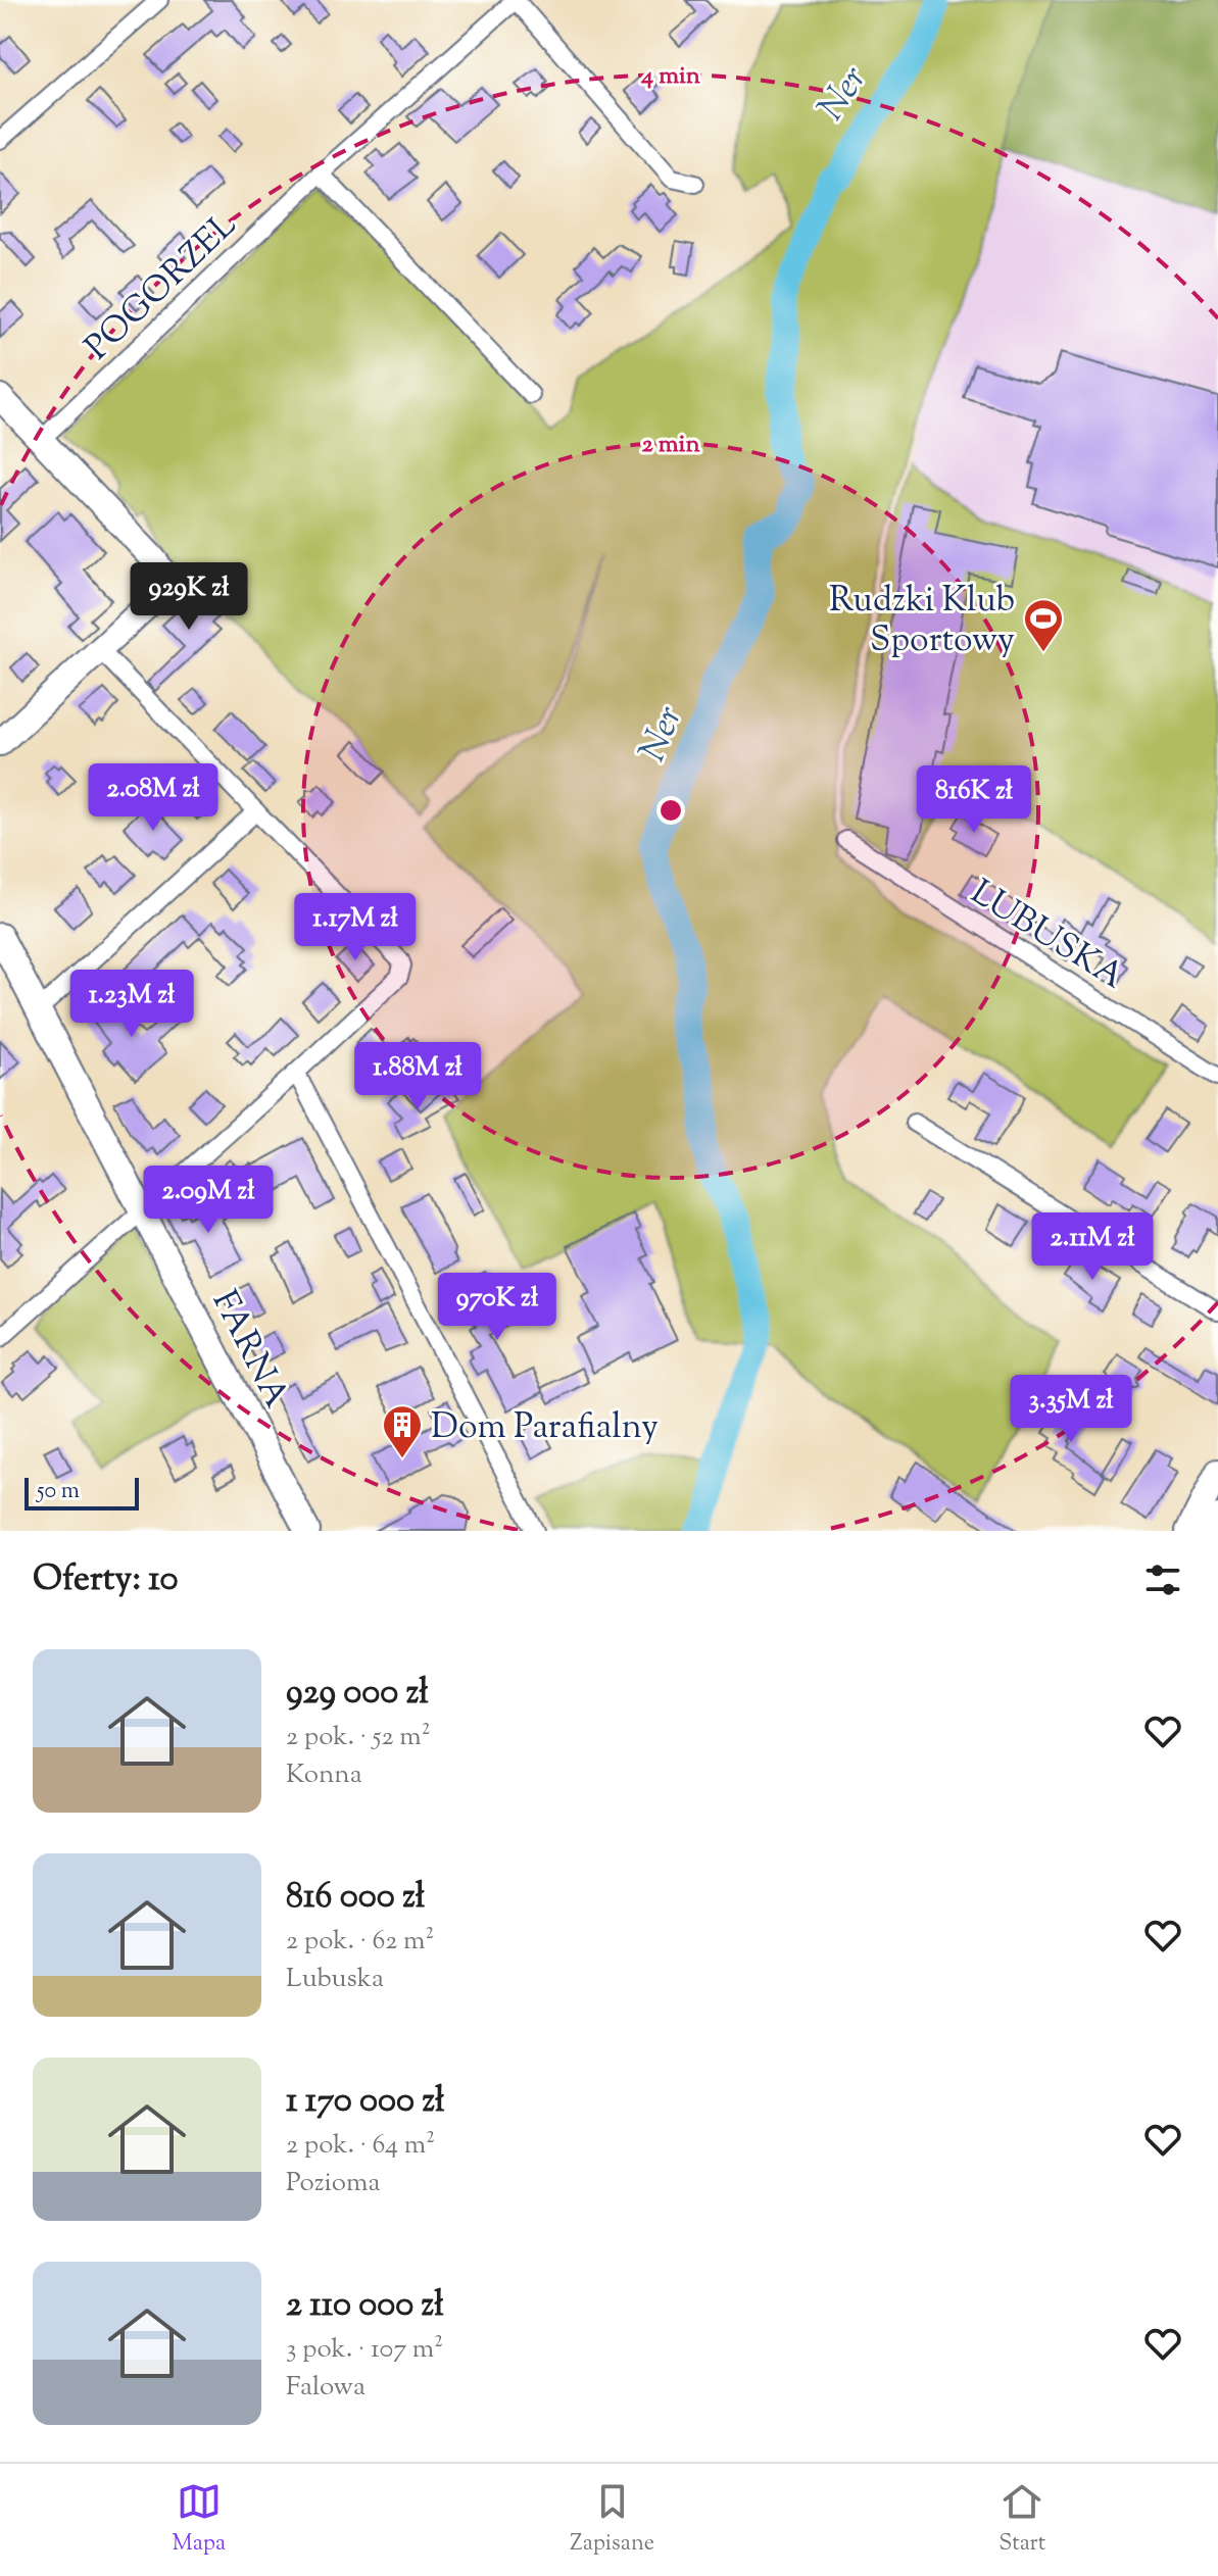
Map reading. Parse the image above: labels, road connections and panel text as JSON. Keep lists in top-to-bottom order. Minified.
{"streets":{"street":["POGORZEL","LUBUSKA","FARNA"]},"water":["Ner"],"places":{"sports":["Rudzki Klub Sportowy"],"building":["Dom Parafialny"]},"scale_bar":"50 m","page":{"price":["929K zł","2.08M zł","816K zł","1.17M zł","1.23M zł","1.88M zł","2.09M zł","2.11M zł","970K zł","3.35M zł"],"scale":"50 m","heading":"Oferty: 10","list":[{"name":"929 000 zł","note":"2 pok. · 52 m² · Konna"},{"name":"816 000 zł","note":"2 pok. · 62 m² · Lubuska"},{"name":"1 170 000 zł","note":"2 pok. · 64 m² · Pozioma"},{"name":"2 110 000 zł","note":"3 pok. · 107 m² · Falowa"}],"tabs":["Mapa","Zapisane","Start"]},"rings":["4 min","2 min"]}
